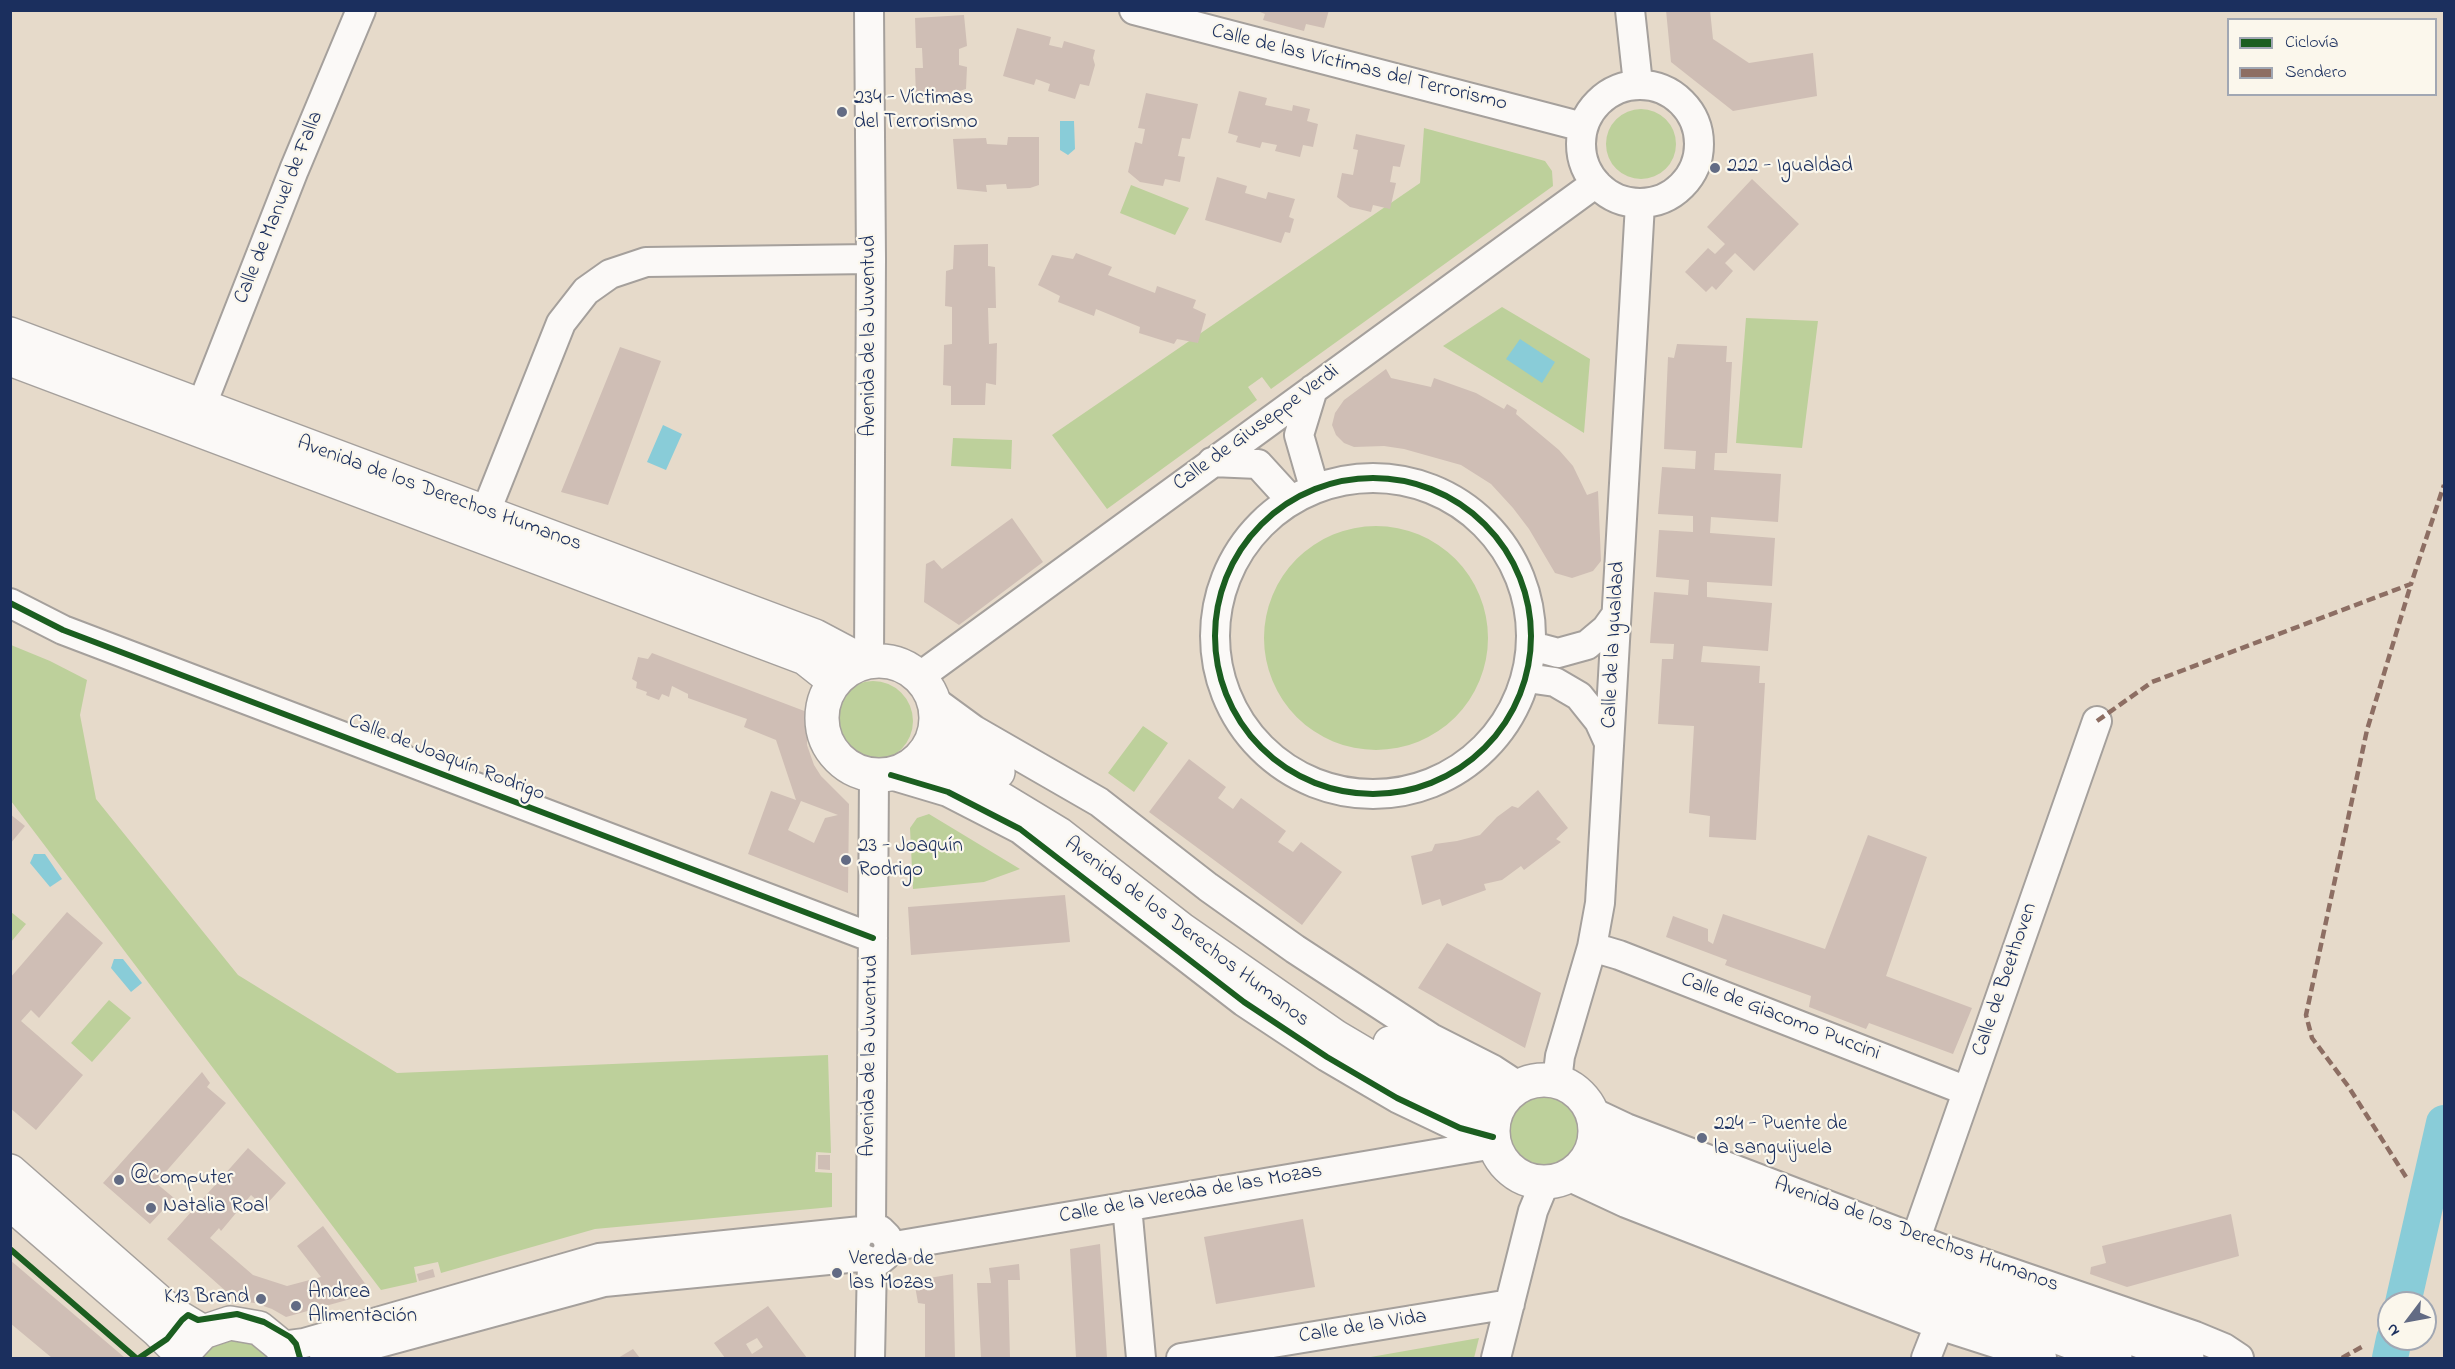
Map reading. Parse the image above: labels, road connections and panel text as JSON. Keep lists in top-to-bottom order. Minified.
{"streets":{"main road":["Avenida de los Derechos Humanos"],"street":["Calle de las Víctimas del Terrorismo","Calle de Manuel de Falla","Avenida de la Juventud","Calle de Giuseppe Verdi","Calle de la Igualdad","Calle de Joaquín Rodrigo","Calle de Beethoven","Calle de Giacomo Puccini","Calle de la Vereda de las Mozas","Calle de la Vida"]},"crossings":[["Calle de las Víctimas del Terrorismo","Calle de Giuseppe Verdi"],["Calle de las Víctimas del Terrorismo","Calle de la Igualdad"],["Calle de Manuel de Falla","Avenida de los Derechos Humanos"],["Avenida de la Juventud","Calle de Giuseppe Verdi"],["Avenida de la Juventud","Avenida de los Derechos Humanos"],["Avenida de la Juventud","Calle de Joaquín Rodrigo"],["Avenida de la Juventud","Calle de la Vereda de las Mozas"],["Calle de Giuseppe Verdi","Avenida de los Derechos Humanos"],["Calle de Giuseppe Verdi","Calle de la Igualdad"],["Avenida de los Derechos Humanos","Calle de la Igualdad"],["Avenida de los Derechos Humanos","Calle de Beethoven"],["Avenida de los Derechos Humanos","Calle de la Vereda de las Mozas"],["Calle de la Igualdad","Calle de Giacomo Puccini"],["Calle de la Igualdad","Calle de la Vereda de las Mozas"],["Calle de Beethoven","Calle de Giacomo Puccini"]],"places":["234 - Víctimas del Terrorismo","222 - Igualdad","23 - Joaquín Rodrigo","224 - Puente de la sanguijuela","@Computer","Natalia Roal","Vereda de las Mozas","K13 Brand","Andrea Alimentación"],"legend":["Ciclovía","Sendero"],"north":"bottom left"}
